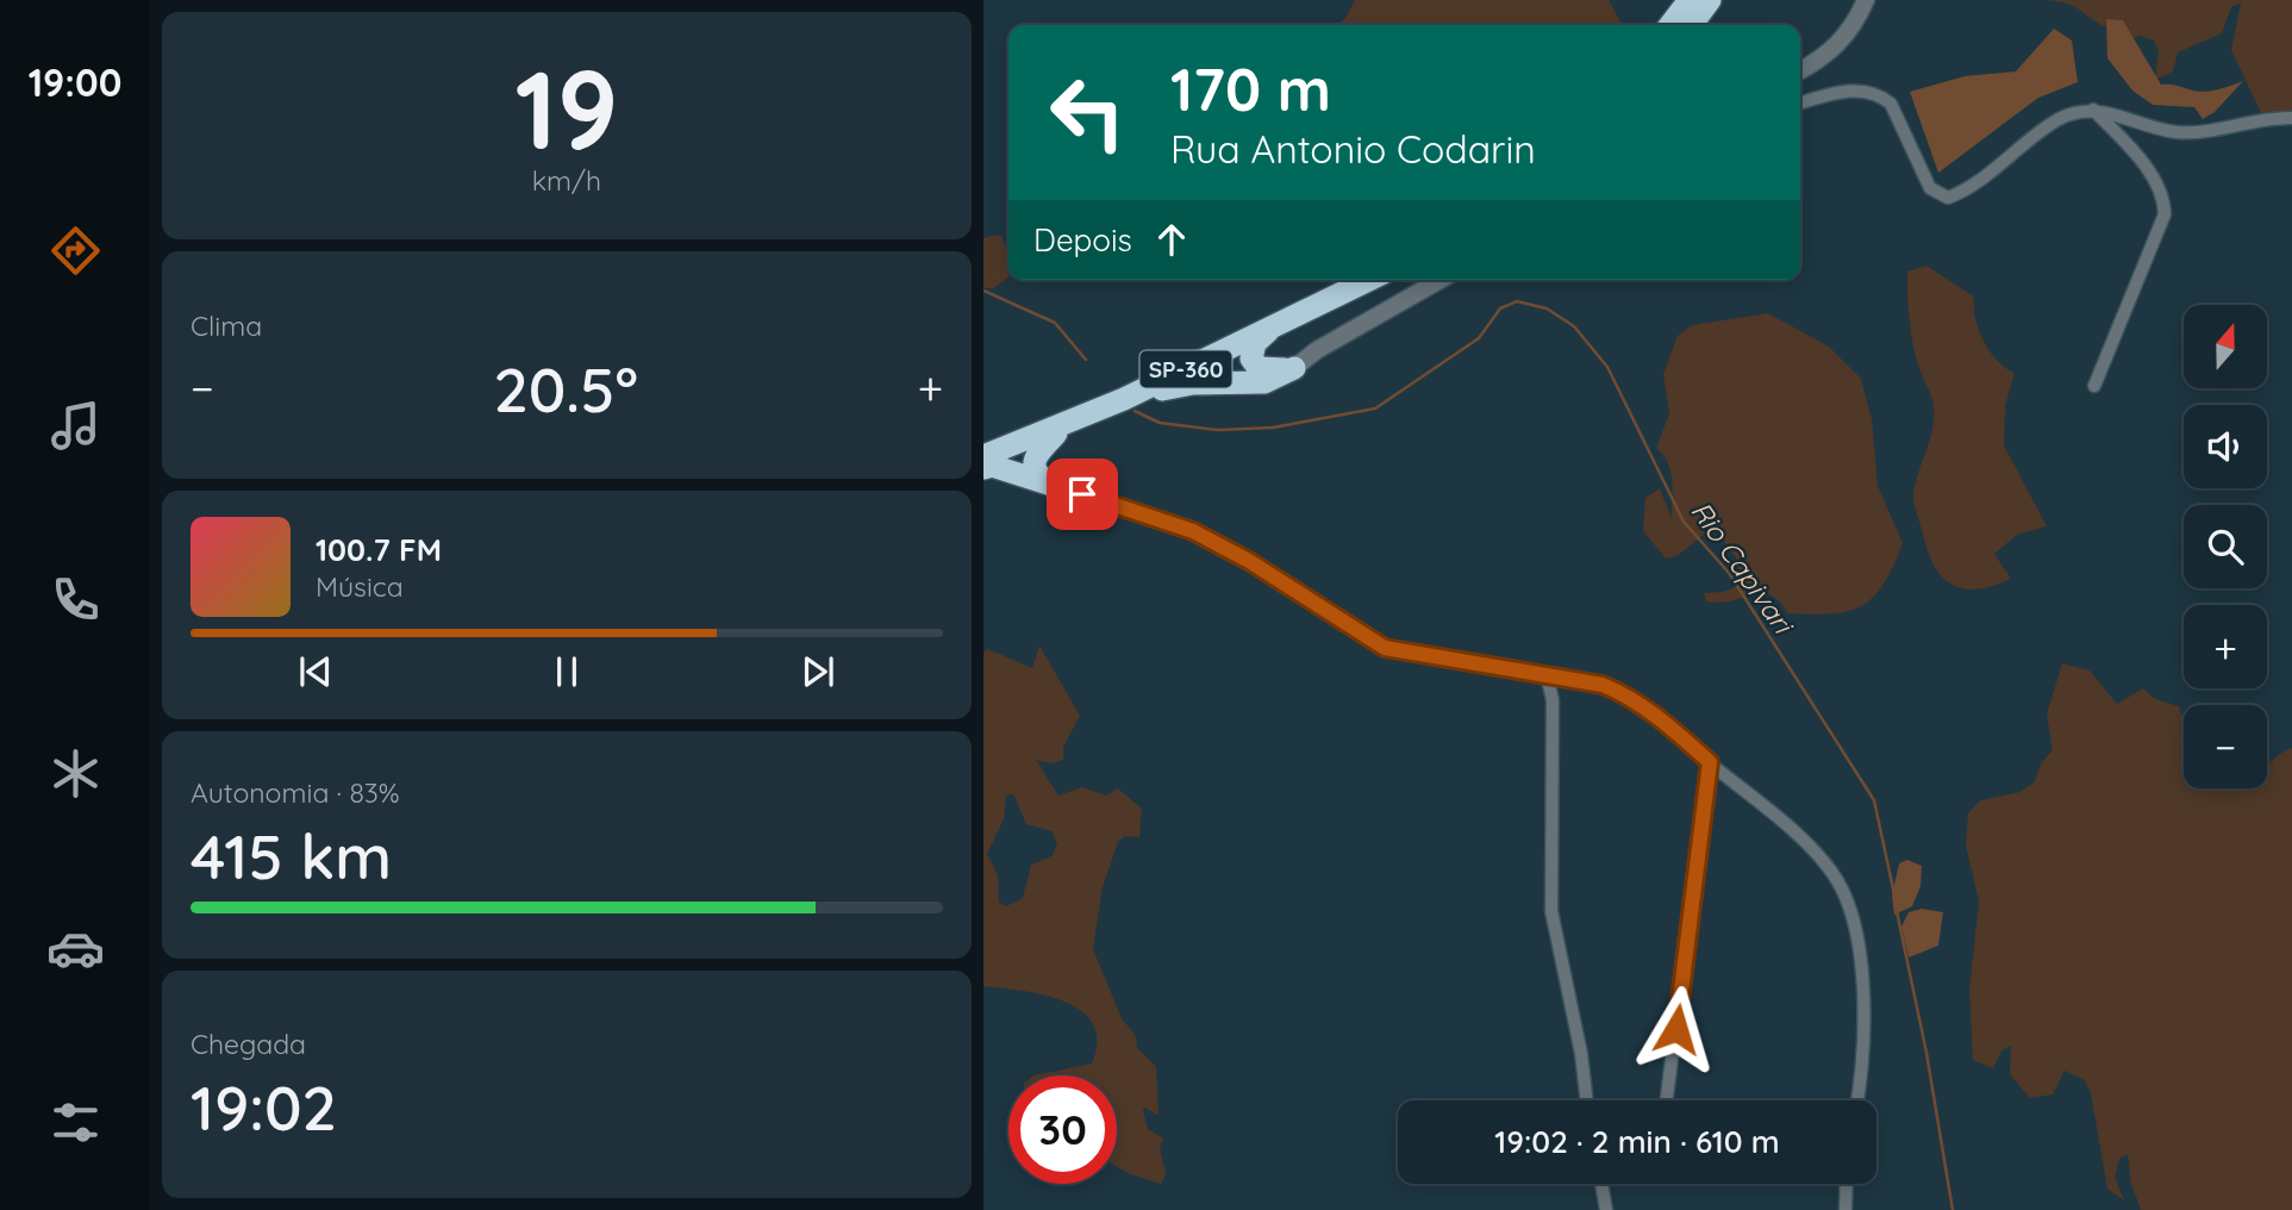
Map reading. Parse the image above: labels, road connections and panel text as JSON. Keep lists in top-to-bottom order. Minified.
{"streets":{"highway":["SP-360"]},"water":["Rio Capivari"],"north":"top","page":{"tabs":"19:00","tile":[["19","km/h"],"Clima",["Autonomia · 83%","415 km"],["Chegada","19:02"]],"turn":["170 m","Rua Antonio Codarin"],"then":"Depois","map_buttons":["+","−"],"heat":["−","20.5°","+"],"song":["100.7 FM","Música"],"limit":"30","trip":"19:02 · 2 min · 610 m"}}
